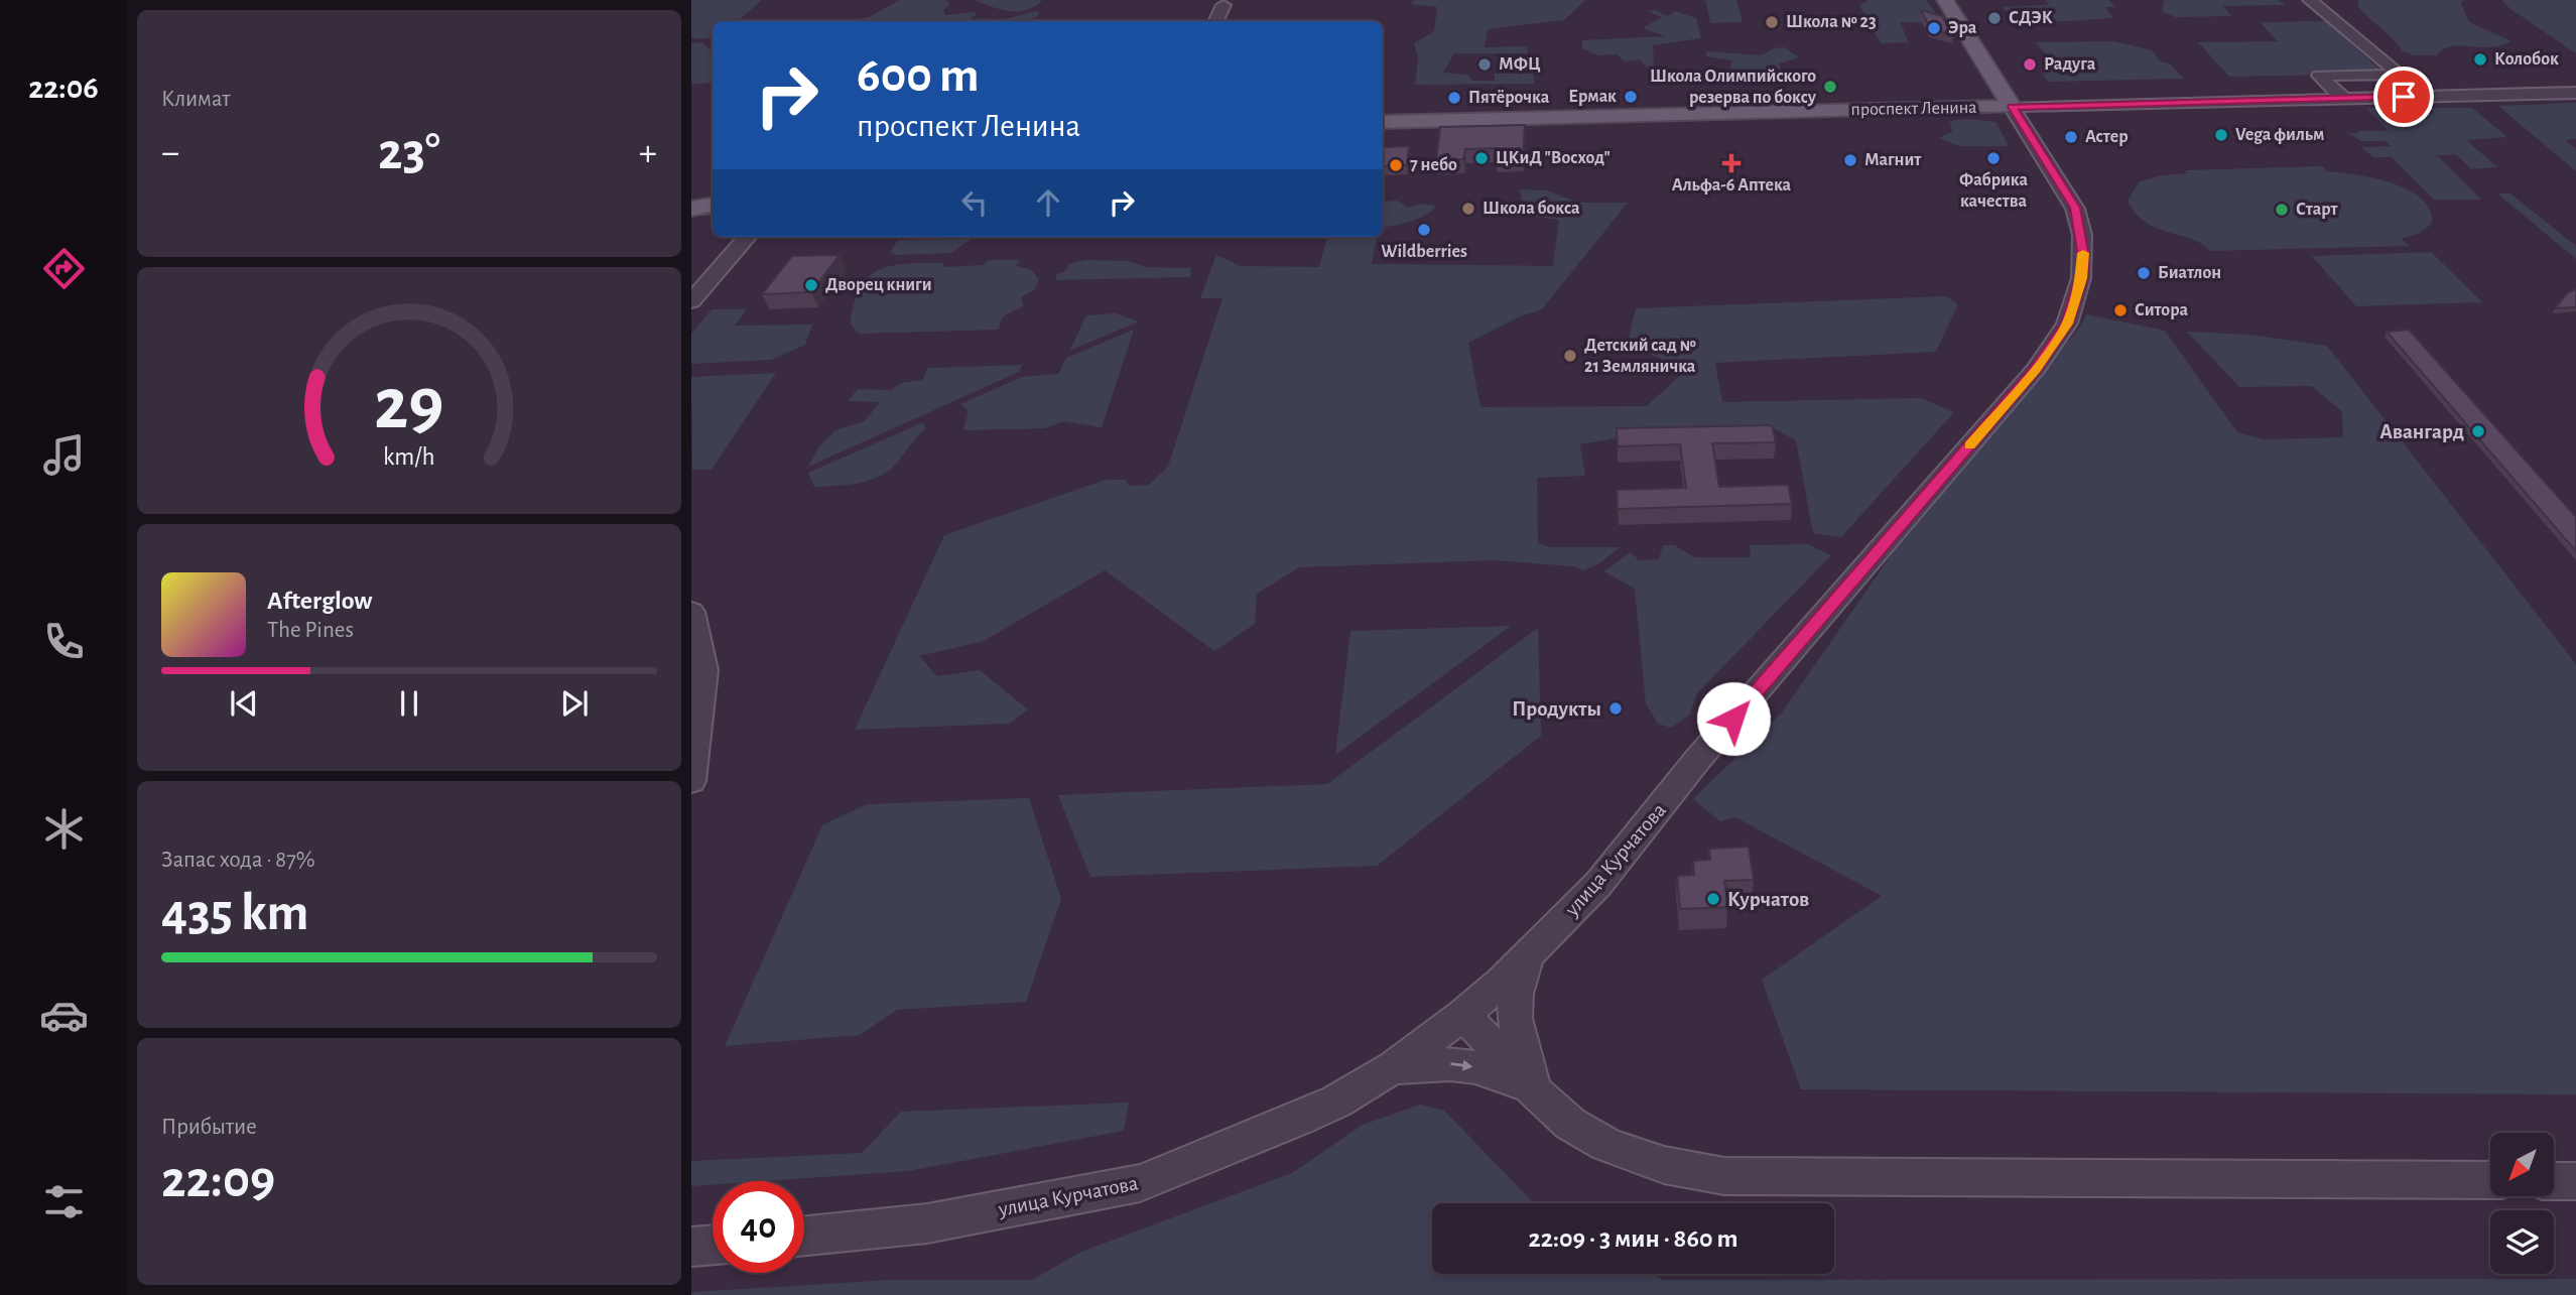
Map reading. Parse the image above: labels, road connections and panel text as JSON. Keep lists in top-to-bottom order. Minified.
{"streets":{"main road":["проспект Ленина"],"street":["улица Курчатова"]},"crossings":[["проспект Ленина","улица Курчатова"]],"places":{"other":["СДЭК","Школа № 23","Эра","Колобок","МФЦ","Радуга","Школа Олимпийского резерва по боксу","Ермак","Пятёрочка","Vega фильм","Астер","ЦКиД \"Восход\"","Фабрика качества","Магнит","7 небо","Школа бокса","Старт","Wildberries","Биатлон","Дворец книги","Ситора","Детский сад № 21 Земляничка","Авангард","Продукты","Курчатов"],"health":["Альфа-6 Аптека"]},"north":"bottom left","page":{"tabs":"22:06","tile":["Климат",["Запас хода · 87%","435 km"],["Прибытие","22:09"]],"turn":["600 m","проспект Ленина"],"heat":["−","23°","+"],"song":["Afterglow","The Pines"],"limit":"40","trip":"22:09 · 3 мин · 860 m","gauge":["29","km/h"]}}
